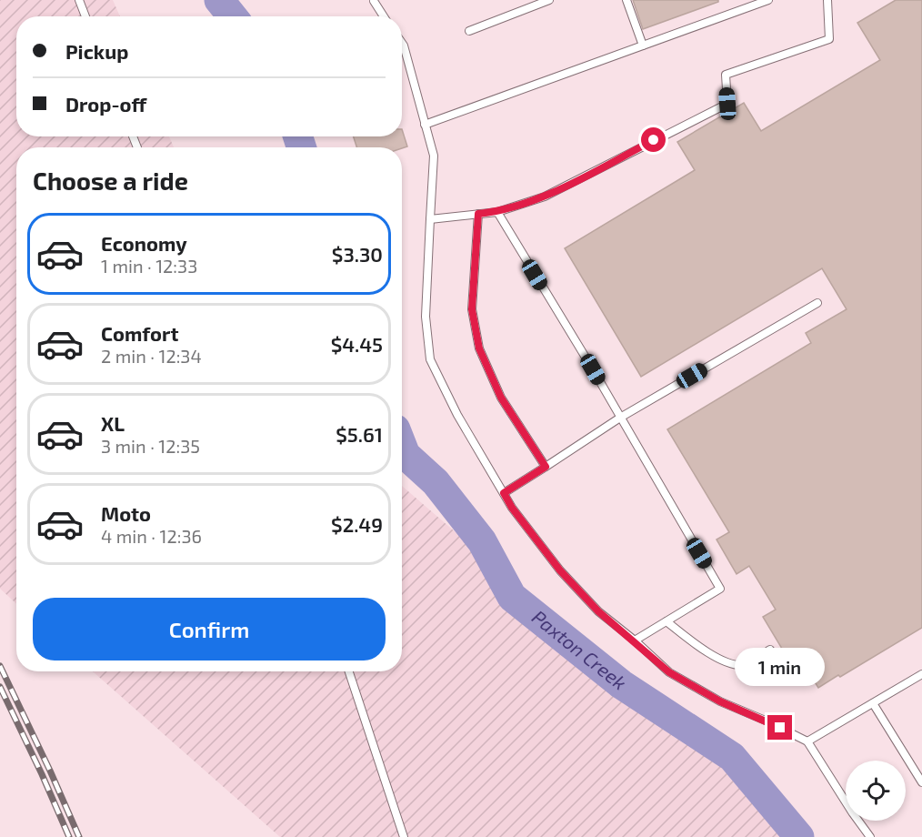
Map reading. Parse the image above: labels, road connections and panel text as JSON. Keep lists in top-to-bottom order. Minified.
{"water":["Paxton Creek"],"page":{"banner":["Pickup","Drop-off"],"heading":"Choose a ride","list":[{"name":"Economy","note":"1 min · 12:33","value":"$3.30"},{"name":"Comfort","note":"2 min · 12:34","value":"$4.45"},{"name":"XL","note":"3 min · 12:35","value":"$5.61"},{"name":"Moto","note":"4 min · 12:36","value":"$2.49"}],"buttons":"Confirm","bubble":"1 min"}}
